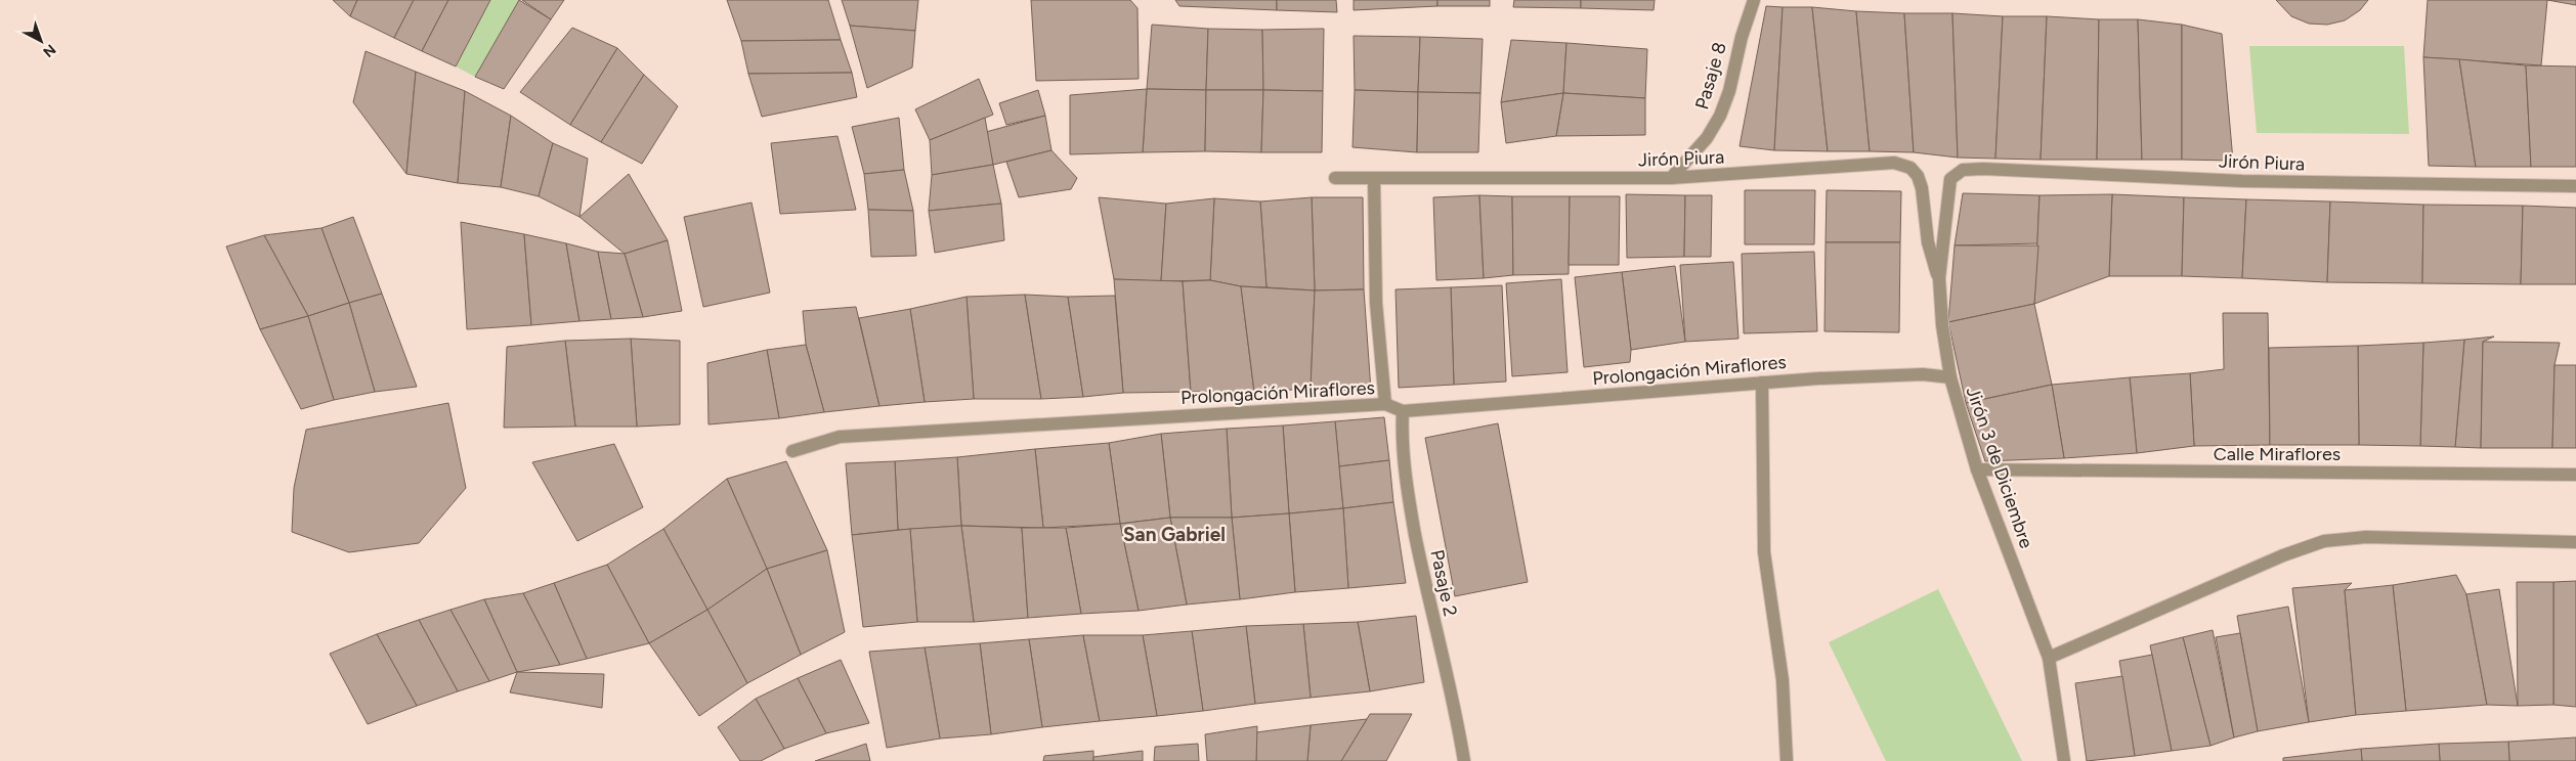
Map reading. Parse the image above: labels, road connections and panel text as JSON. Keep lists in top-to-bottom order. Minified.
{"streets":{"street":["Pasaje 8","Jirón Piura","Prolongación Miraflores","Calle Miraflores","Jirón 3 de Diciembre","Pasaje 2"]},"crossings":[["Pasaje 8","Jirón Piura"],["Jirón Piura","Jirón 3 de Diciembre"],["Prolongación Miraflores","Jirón 3 de Diciembre"],["Prolongación Miraflores","Pasaje 2"],["Calle Miraflores","Jirón 3 de Diciembre"]],"districts":["San Gabriel"],"north":"bottom right"}
